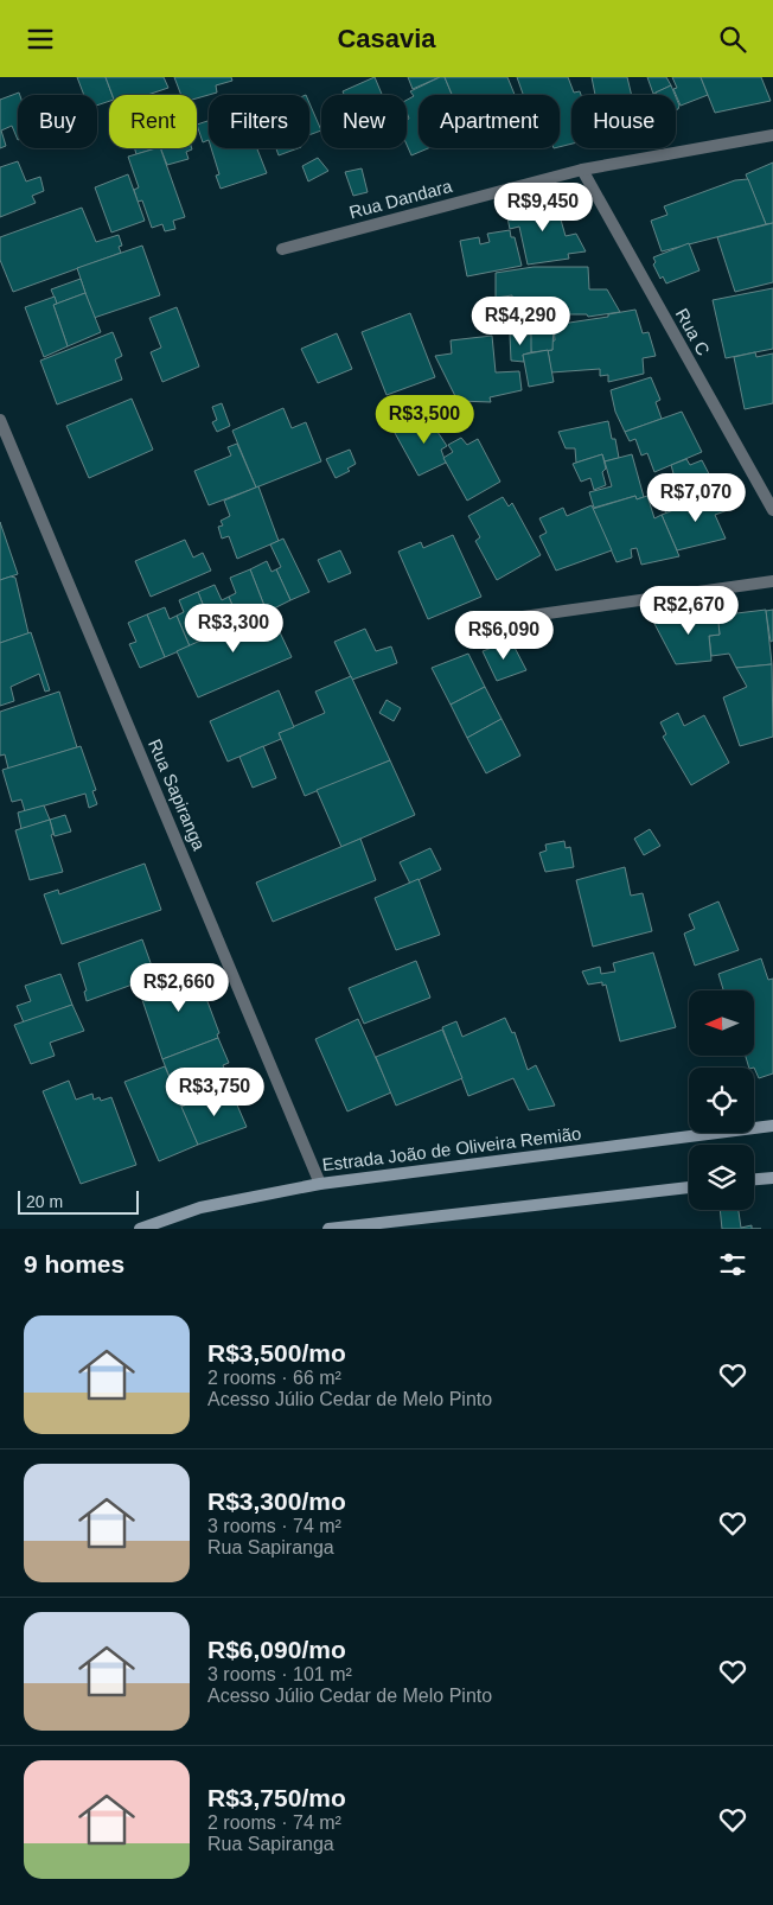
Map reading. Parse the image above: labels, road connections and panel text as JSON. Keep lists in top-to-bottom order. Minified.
{"streets":{"main road":["Estrada João de Oliveira Remião"],"street":["Rua Dandara","Rua C","Rua Sapiranga"]},"crossings":[["Rua Dandara","Rua C"],["Rua Sapiranga","Estrada João de Oliveira Remião"]],"scale_bar":"20 m","north":"left","page":{"header":"Casavia","chip":["Buy","Rent","Filters","New","Apartment","House"],"price":["R$9,450","R$4,290","R$3,500","R$7,070","R$2,670","R$3,300","R$6,090","R$2,660","R$3,750"],"scale":"20 m","heading":"9 homes","list":[{"name":"R$3,500/mo","note":"2 rooms · 66 m² · Acesso Júlio Cedar de Melo Pinto"},{"name":"R$3,300/mo","note":"3 rooms · 74 m² · Rua Sapiranga"},{"name":"R$6,090/mo","note":"3 rooms · 101 m² · Acesso Júlio Cedar de Melo Pinto"},{"name":"R$3,750/mo","note":"2 rooms · 74 m² · Rua Sapiranga"}]}}
